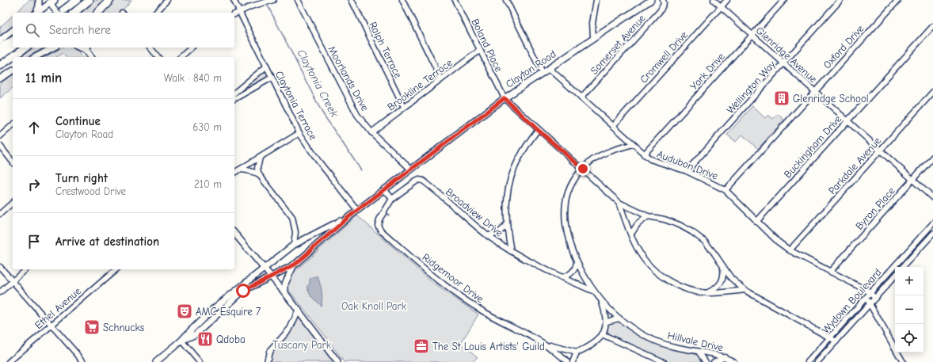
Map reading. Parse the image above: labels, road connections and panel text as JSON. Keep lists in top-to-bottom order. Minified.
{"streets":{"main road":["Clayton Road"],"street":["Somerset Avenue","Boland Place","Oxford Drive","Ralph Terrace","Glenridge Avenue","Cromwell Drive","York Drive","Moorlands Drive","Brookline Terrace","Wellington Way","Claytonia Terrace","Buckingham Drive","Audubon Drive","Parkdale Avenue","Byron Place","Broadview Drive","Ridgemoor Drive","Wydown Boulevard","Ethel Avenue","Hillvale Drive"]},"crossings":[["Somerset Avenue","Audubon Drive"],["Boland Place","Clayton Road"],["Boland Place","Brookline Terrace"],["Boland Place","Hillvale Drive"],["Oxford Drive","Glenridge Avenue"],["Oxford Drive","Audubon Drive"],["Ralph Terrace","Brookline Terrace"],["Glenridge Avenue","Cromwell Drive"],["Glenridge Avenue","York Drive"],["Glenridge Avenue","Wellington Way"],["Glenridge Avenue","Buckingham Drive"],["Glenridge Avenue","Parkdale Avenue"],["Glenridge Avenue","Byron Place"],["Cromwell Drive","Audubon Drive"],["Clayton Road","Moorlands Drive"],["Clayton Road","Claytonia Terrace"],["Clayton Road","Audubon Drive"],["York Drive","Audubon Drive"],["Moorlands Drive","Brookline Terrace"],["Wellington Way","Audubon Drive"],["Buckingham Drive","Audubon Drive"],["Audubon Drive","Parkdale Avenue"],["Audubon Drive","Byron Place"],["Audubon Drive","Wydown Boulevard"],["Audubon Drive","Hillvale Drive"],["Broadview Drive","Ridgemoor Drive"],["Broadview Drive","Hillvale Drive"]],"water":["Claytonia Creek"],"parks":["Oak Knoll Park","Tuscany Park"],"places":{"building":["Glenridge School"],"theatre":["AMC Esquire 7"],"supermarket":["Schnucks"],"restaurant":["Qdoba"],"office":["The St Louis Artists' Guild"]},"page":{"search":"Search here","heading":["11 min","Walk · 840 m"],"list":[["Continue","Clayton Road","630 m"],["Turn right","Crestwood Drive","210 m"],"Arrive at destination"],"map_buttons":["+","−"]}}
